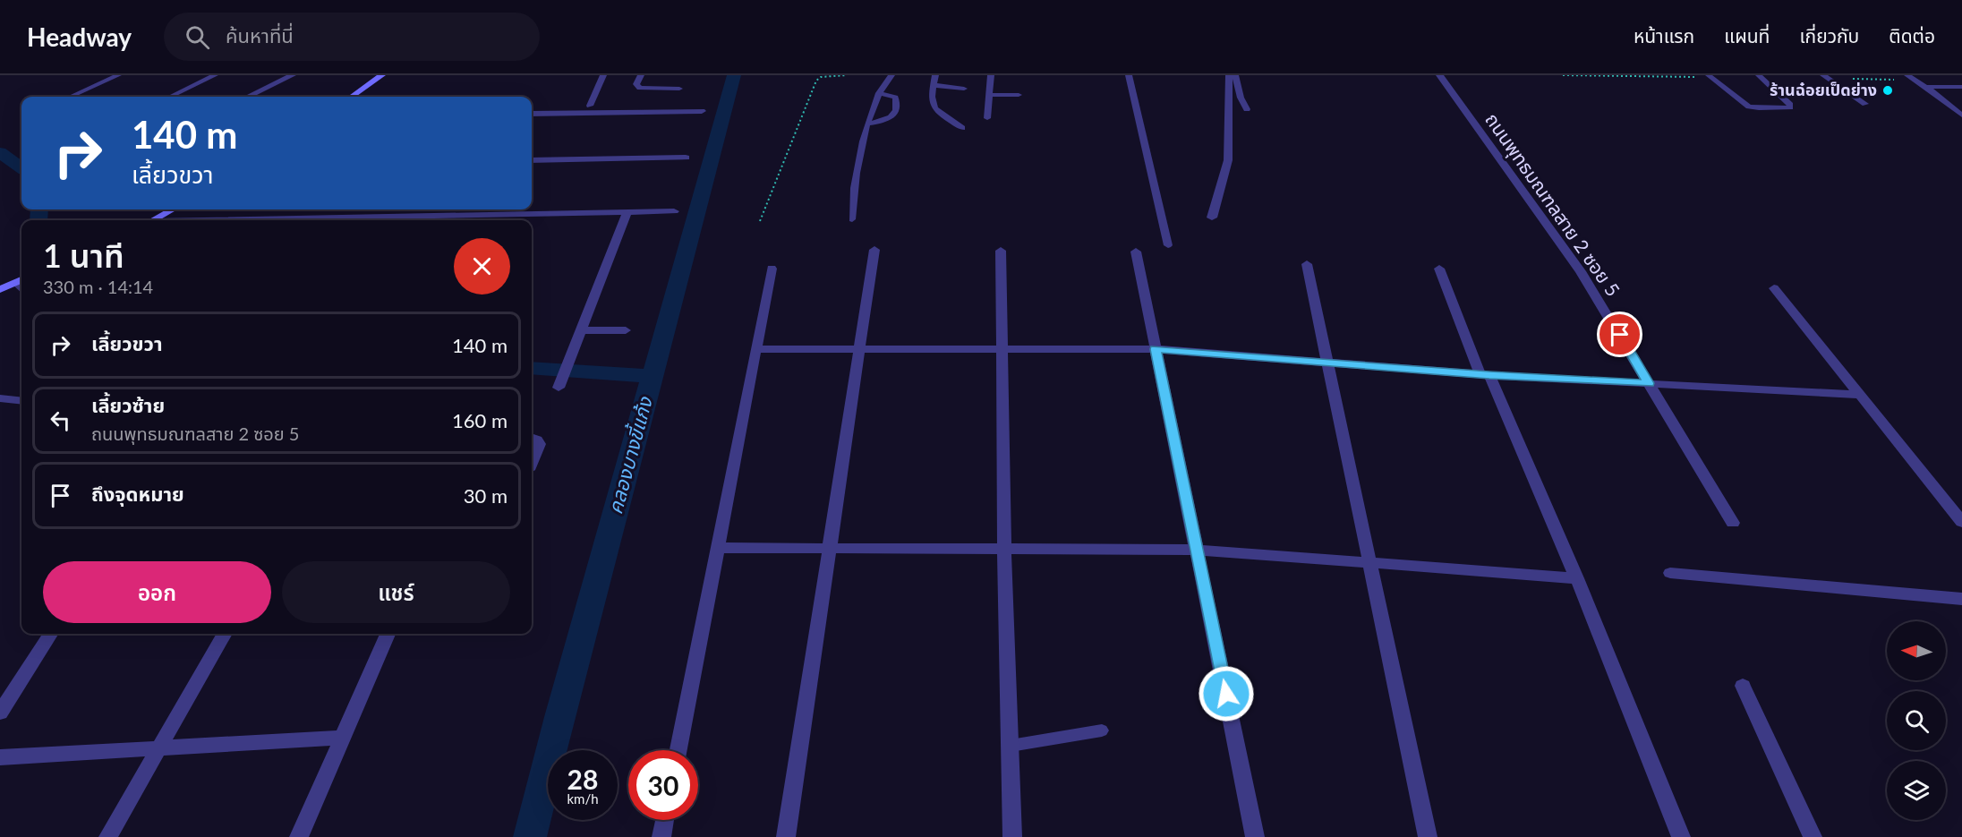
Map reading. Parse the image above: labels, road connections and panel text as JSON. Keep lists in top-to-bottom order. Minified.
{"streets":{"street":["ถนนพุทธมณฑลสาย 2 ซอย 5"]},"water":["คลองบางขี้แก้ง"],"places":["ร้านฉ๋อยเป็ดย่าง"],"north":"left","page":{"header":"Headway","search":"ค้นหาที่นี่","nav":["หน้าแรก","แผนที่","เกี่ยวกับ","ติดต่อ"],"turn":["140 m","เลี้ยวขวา"],"heading":["1 นาที","330 m · 14:14"],"list":[{"name":"เลี้ยวขวา","value":"140 m"},{"name":"เลี้ยวซ้าย","note":"ถนนพุทธมณฑลสาย 2 ซอย 5","value":"160 m"},{"name":"ถึงจุดหมาย","value":"30 m"}],"buttons":["ออก","แชร์"],"speed":"28 km/h","limit":"30"}}
